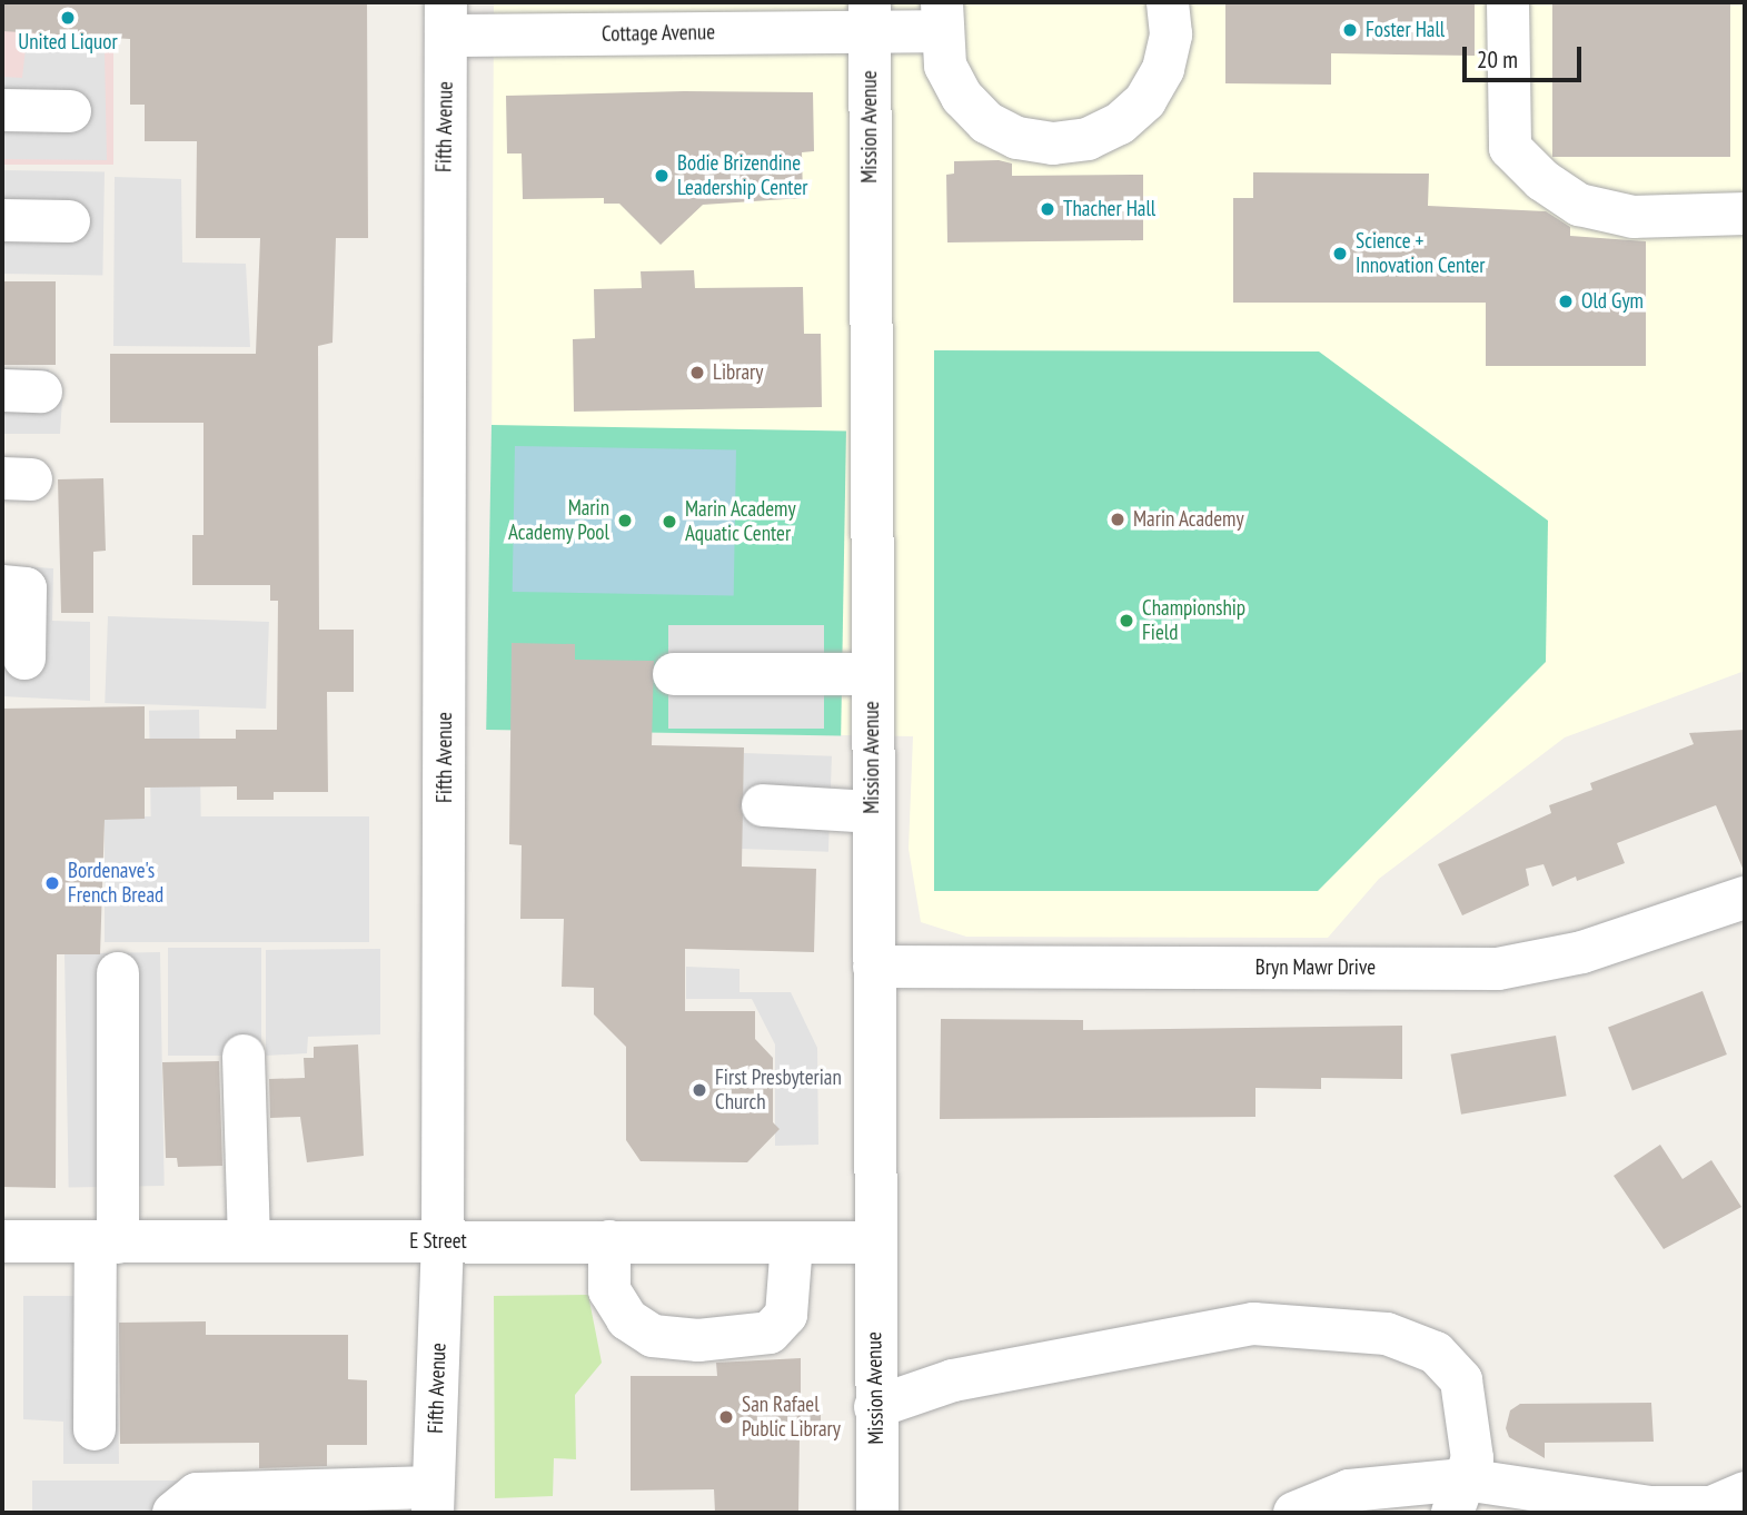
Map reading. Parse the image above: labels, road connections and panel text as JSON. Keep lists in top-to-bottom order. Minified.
{"streets":{"street":["Cottage Avenue","Fifth Avenue","Mission Avenue","Bryn Mawr Drive","E Street"]},"crossings":[["Cottage Avenue","Fifth Avenue"],["Cottage Avenue","Mission Avenue"],["Fifth Avenue","E Street"],["Mission Avenue","Bryn Mawr Drive"],["Mission Avenue","E Street"]],"places":["United Liquor","Foster Hall","Bodie Brizendine Leadership Center","Thacher Hall","Science + Innovation Center","Old Gym","Library","Marin Academy","Marin Academy Pool","Marin Academy Aquatic Center","Championship Field","Bordenave's French Bread","First Presbyterian Church","San Rafael Public Library"],"scale_bar":"20 m"}
